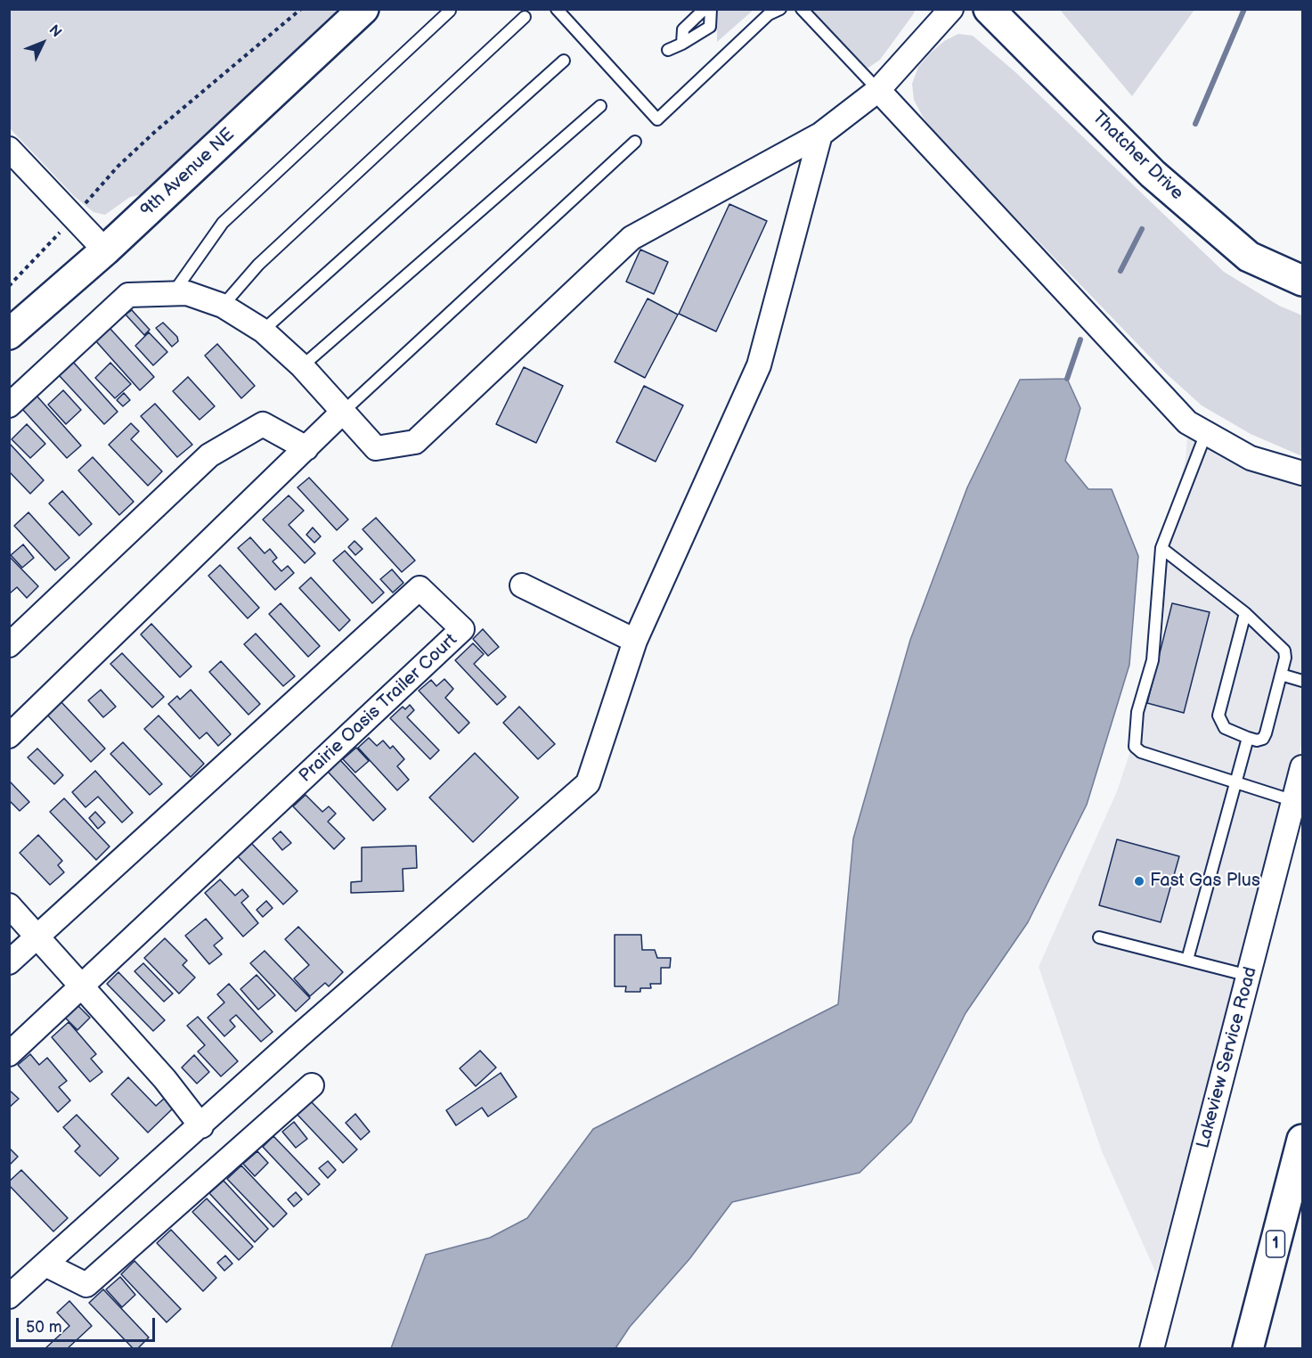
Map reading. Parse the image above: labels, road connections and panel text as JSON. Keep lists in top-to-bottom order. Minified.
{"streets":{"main road":["Thatcher Drive","9th Avenue NE","1"],"street":["Prairie Oasis Trailer Court","Lakeview Service Road"]},"places":["Fast Gas Plus"],"scale_bar":"50 m","north":"top right"}
